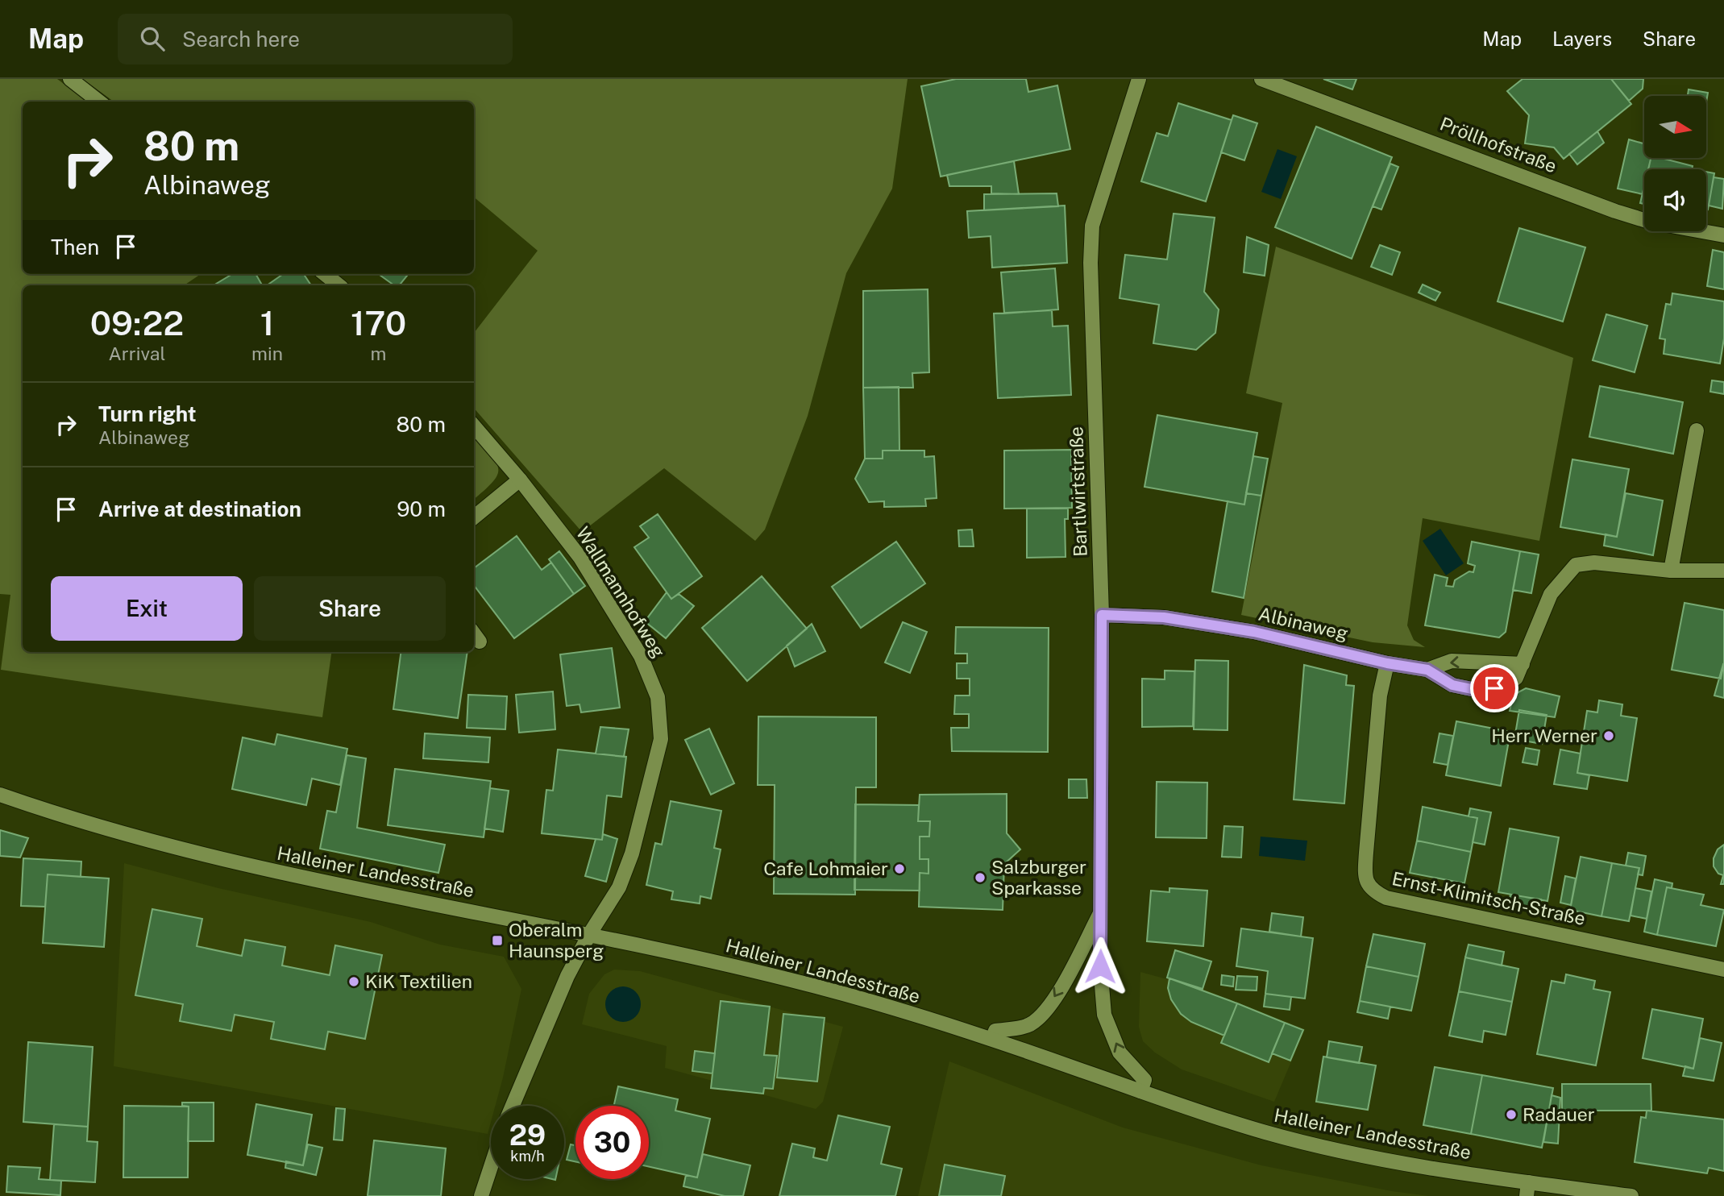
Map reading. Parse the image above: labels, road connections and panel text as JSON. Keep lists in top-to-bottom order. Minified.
{"streets":{"street":["Pröllhofstraße","Bartlwirtstraße","Wallmannhofweg","Albinaweg","Halleiner Landesstraße","Ernst-Klimitsch-Straße"]},"crossings":[["Bartlwirtstraße","Albinaweg"],["Bartlwirtstraße","Halleiner Landesstraße"],["Wallmannhofweg","Halleiner Landesstraße"],["Albinaweg","Ernst-Klimitsch-Straße"]],"places":{"other":["Herr Werner","Cafe Lohmaier","Salzburger Sparkasse","KiK Textilien","Radauer"],"transit":["Oberalm Haunsperg"]},"north":"right","page":{"header":"Map","search":"Search here","nav":["Map","Layers","Share"],"turn":["80 m","Albinaweg"],"then":"Then","eta":["09:22","Arrival","1","min","170","m"],"list":[{"name":"Turn right","note":"Albinaweg","value":"80 m"},{"name":"Arrive at destination","value":"90 m"}],"buttons":["Exit","Share"],"speed":"29 km/h","limit":"30"}}
